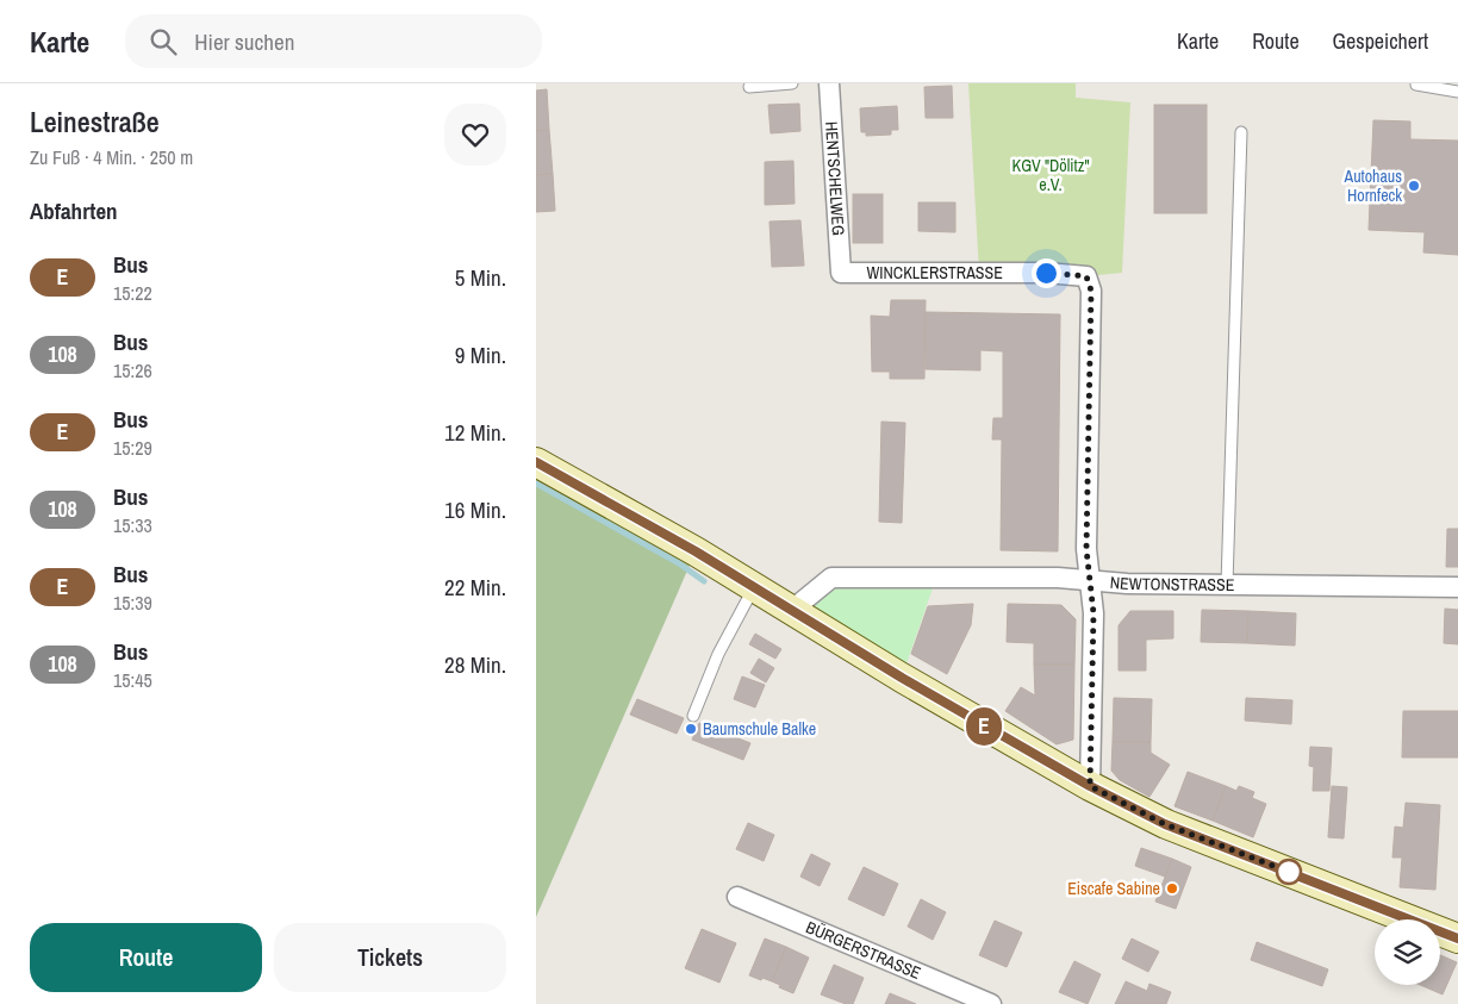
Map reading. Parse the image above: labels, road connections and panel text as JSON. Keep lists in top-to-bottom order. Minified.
{"streets":{"street":["HENTSCHELWEG","WINCKLERSTRASSE","NEWTONSTRASSE","BÜRGERSTRASSE"]},"crossings":[["HENTSCHELWEG","WINCKLERSTRASSE"],["WINCKLERSTRASSE","NEWTONSTRASSE"]],"parks":["KGV \"Dölitz\" e.V."],"places":["Autohaus Hornfeck","Baumschule Balke","Eiscafe Sabine"],"lines":["bus line E"],"page":{"header":"Karte","search":"Hier suchen","nav":["Karte","Route","Gespeichert"],"heading":[["Leinestraße","Zu Fuß · 4 Min. · 250 m"],"Abfahrten"],"on_map":"E","list":[{"mark":"E","name":"Bus","note":"15:22","value":"5 Min."},{"mark":"108","name":"Bus","note":"15:26","value":"9 Min."},{"mark":"E","name":"Bus","note":"15:29","value":"12 Min."},{"mark":"108","name":"Bus","note":"15:33","value":"16 Min."},{"mark":"E","name":"Bus","note":"15:39","value":"22 Min."},{"mark":"108","name":"Bus","note":"15:45","value":"28 Min."}],"buttons":["Route","Tickets"]}}
